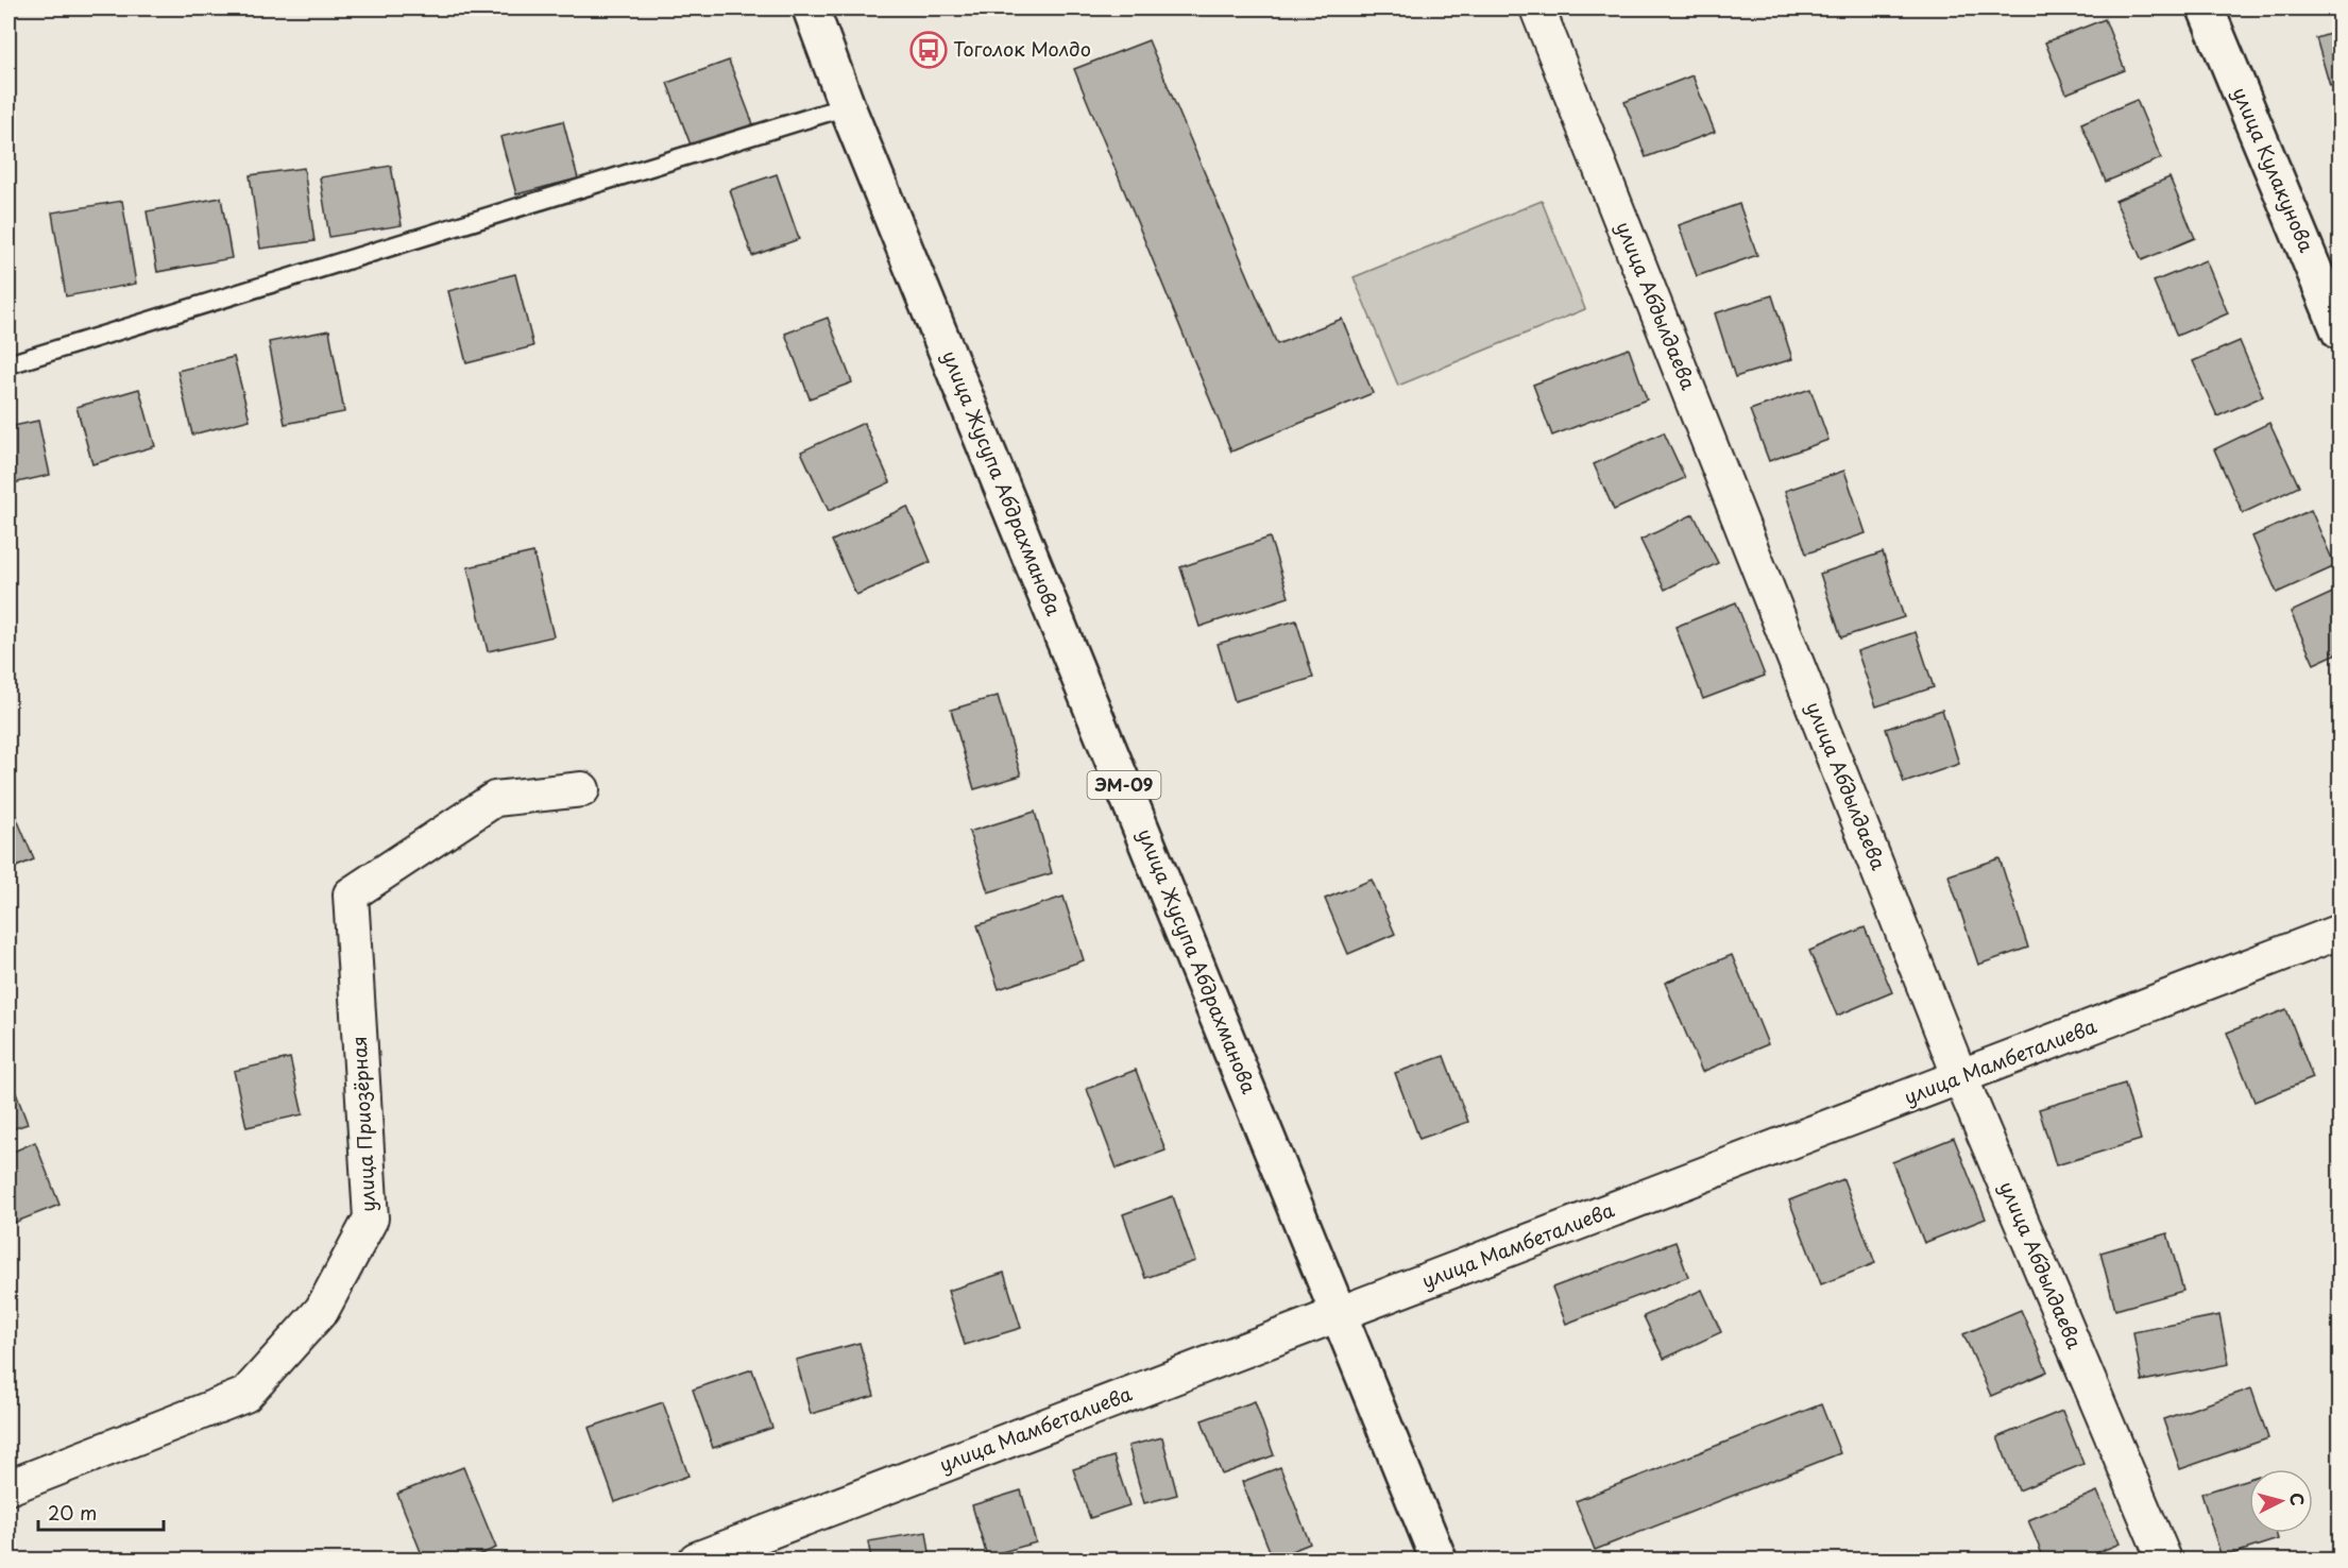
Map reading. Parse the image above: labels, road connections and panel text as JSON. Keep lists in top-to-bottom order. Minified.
{"streets":{"main road":["улица Кулакунова","улица Жусупа Абдрахманова","ЭМ-09"],"street":["улица Абдылдаева","улица Мамбеталиева","улица Приозёрная"]},"crossings":[["улица Абдылдаева","улица Мамбеталиева"],["улица Жусупа Абдрахманова","улица Мамбеталиева"]],"places":{"bus stop":["Тоголок Молдо"]},"scale_bar":"20 m","north":"right"}
